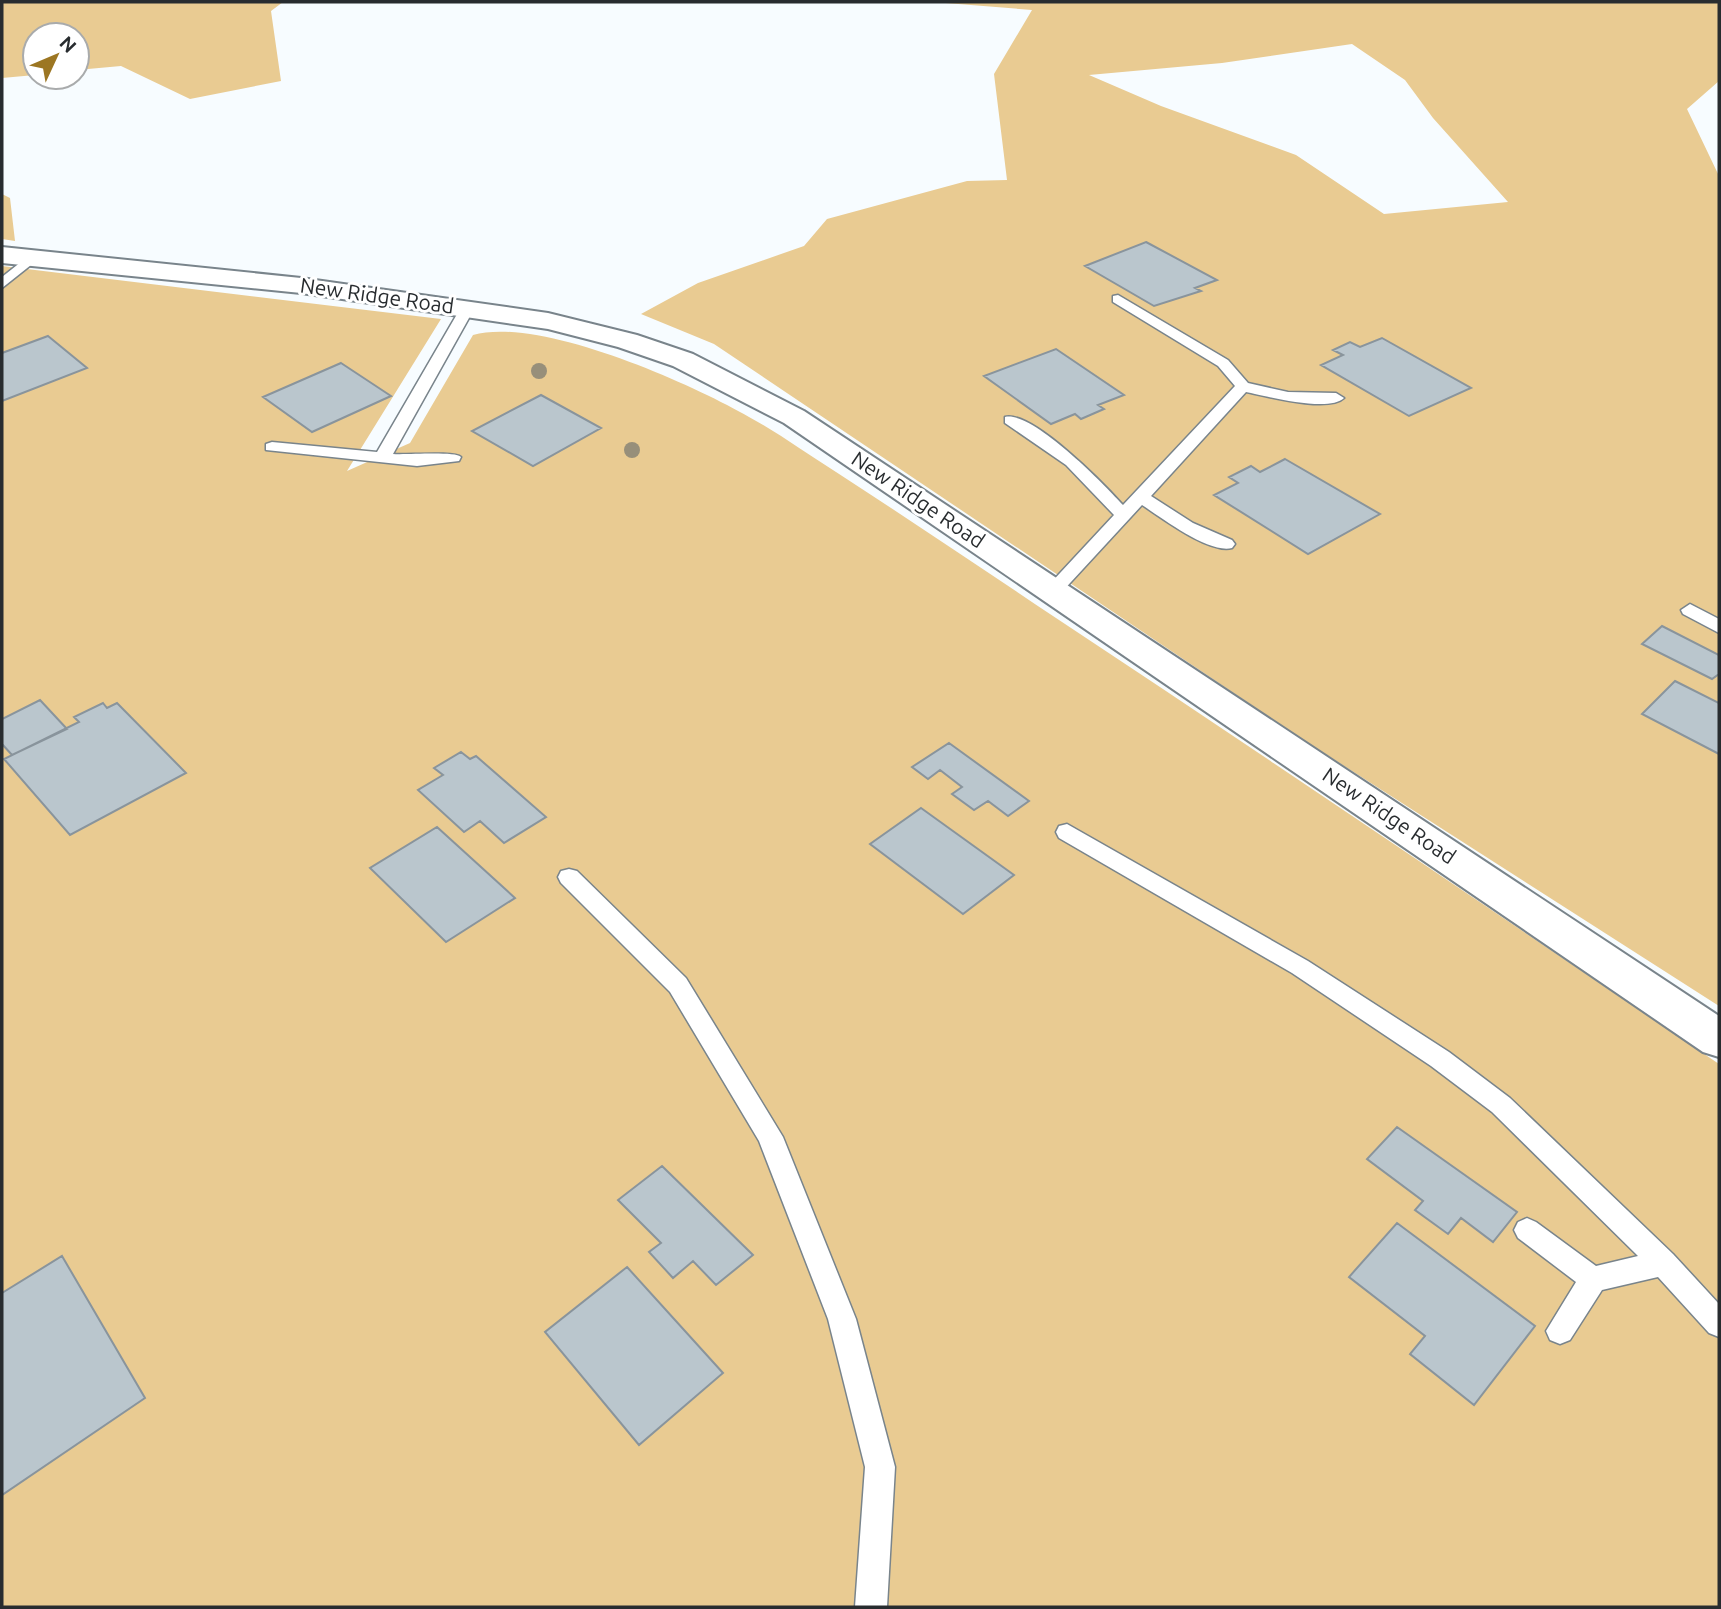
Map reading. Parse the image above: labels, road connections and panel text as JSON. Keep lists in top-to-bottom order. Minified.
{"streets":{"street":["New Ridge Road"]},"north":"top right"}
